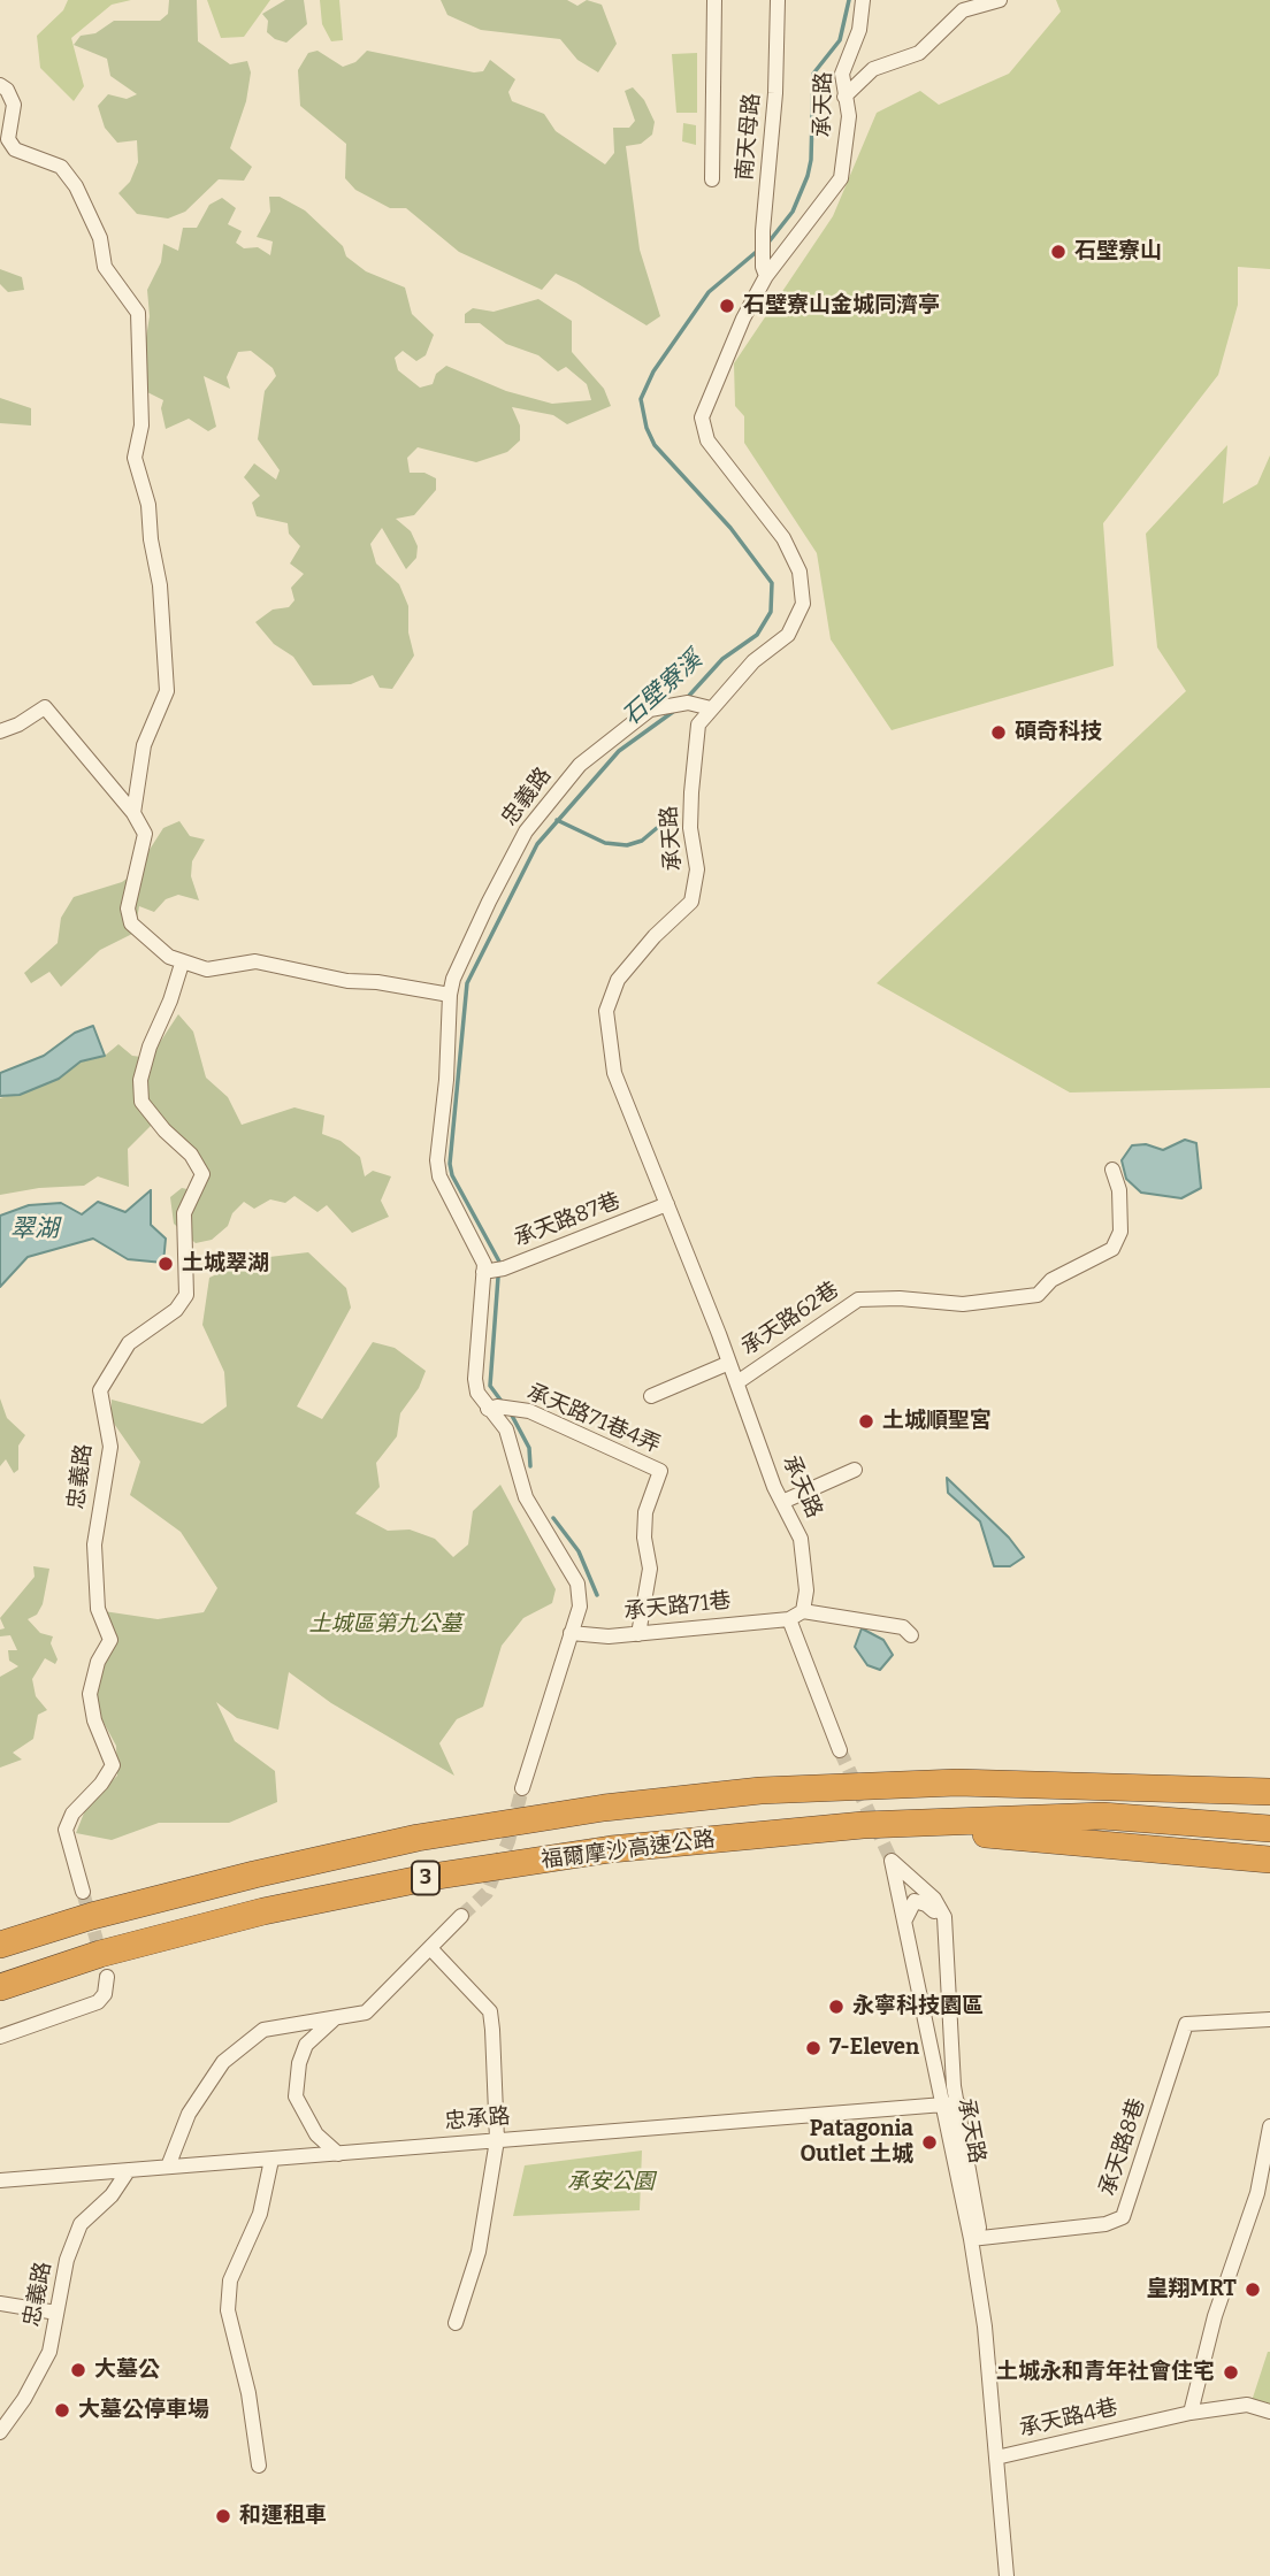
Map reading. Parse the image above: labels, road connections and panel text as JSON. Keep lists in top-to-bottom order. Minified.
{"streets":{"highway":["福爾摩沙高速公路","3"],"street":["承天路","南天母路","忠義路","承天路87巷","承天路62巷","承天路71巷4弄","承天路71巷","忠承路","承天路8巷","承天路4巷"]},"crossings":[["承天路","南天母路"],["承天路","忠義路"],["承天路","承天路87巷"],["承天路","承天路62巷"],["承天路","忠承路"],["承天路","承天路8巷"],["承天路","承天路4巷"],["忠義路","承天路87巷"],["忠義路","承天路71巷4弄"],["忠義路","承天路71巷"],["忠義路","忠承路"],["承天路71巷4弄","承天路71巷"]],"water":["石壁寮溪","翠湖"],"parks":["土城區第九公墓","承安公園"],"places":["石壁寮山","石壁寮山金城同濟亭","碩奇科技","土城翠湖","土城順聖宮","永寧科技園區","7-Eleven","Patagonia Outlet 土城","皇翔MRT","大墓公","土城永和青年社會住宅","大墓公停車場","和運租車"]}
